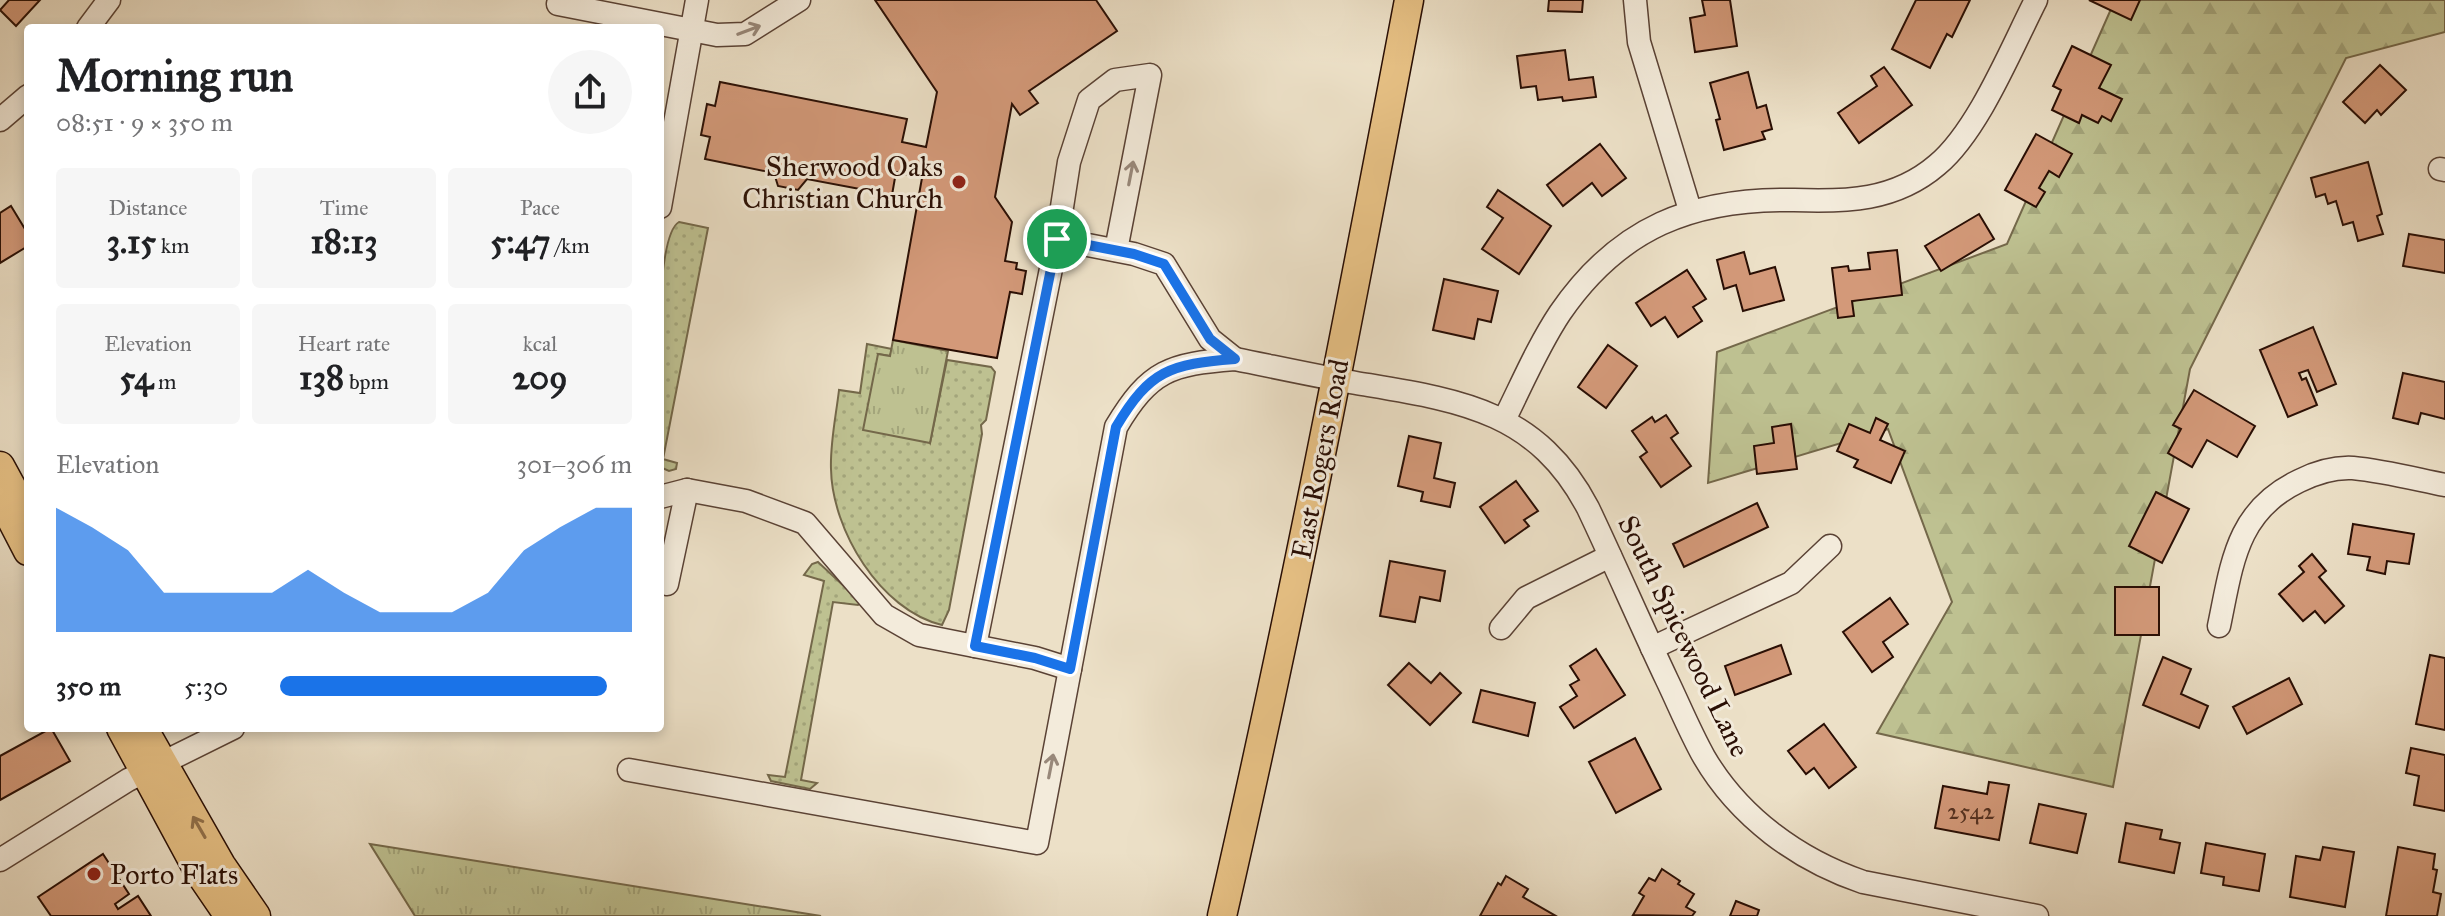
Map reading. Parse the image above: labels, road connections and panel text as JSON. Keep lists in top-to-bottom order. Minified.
{"streets":{"main road":["East Rogers Road"],"street":["South Spicewood Lane"]},"crossings":[["East Rogers Road","South Spicewood Lane"]],"places":["Sherwood Oaks Christian Church","Porto Flats"],"house_numbers":["2542"],"page":{"heading":["Morning run","08:51 · 9 × 350 m"],"stats":[["Distance","3.15 km"],["Time","18:13"],["Pace","5:47 /km"],["Elevation","54 m"],["Heart rate","138 bpm"],["kcal","209"]],"chart":["Elevation","301–306 m"],"list":[{"name":"350 m","note":"5:30"}]}}
